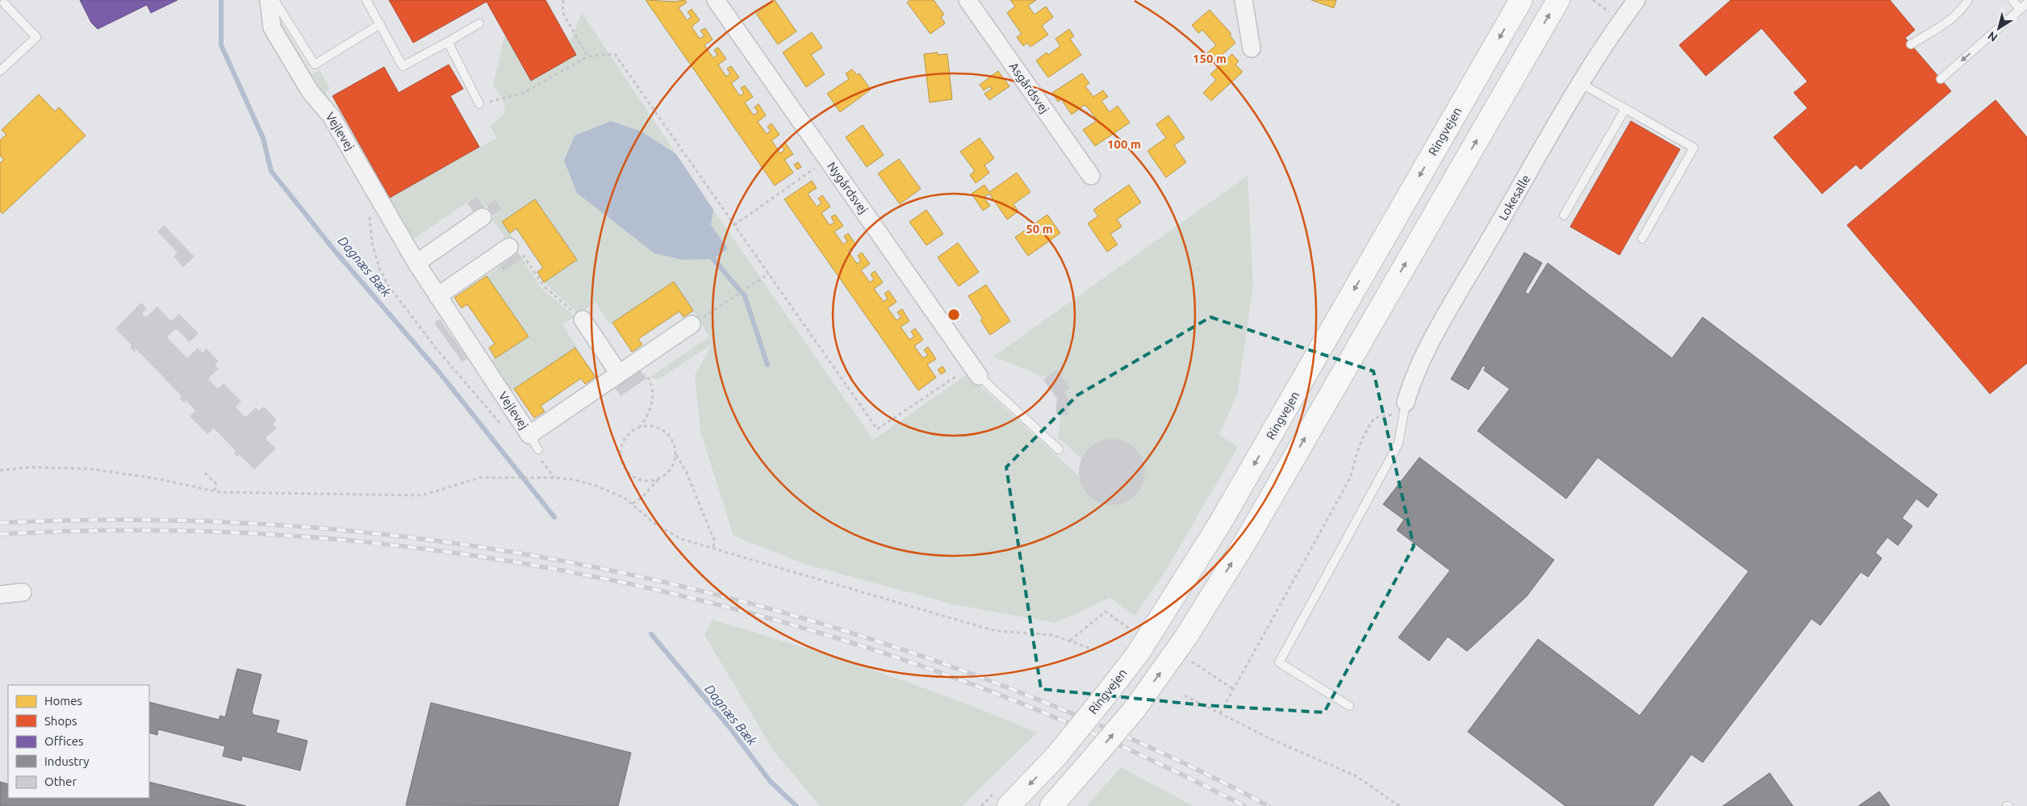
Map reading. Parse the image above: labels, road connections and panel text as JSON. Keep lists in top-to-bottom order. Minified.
{"streets":{"main road":["Ringvejen"],"street":["Asgårdsvej","Vejlevej","Nygårdsvej","Lokesalle"]},"water":["Dagnæs Bæk"],"legend":["Homes","Shops","Offices","Industry","Other"],"north":"bottom left","rings":["150 m","100 m","50 m"]}
